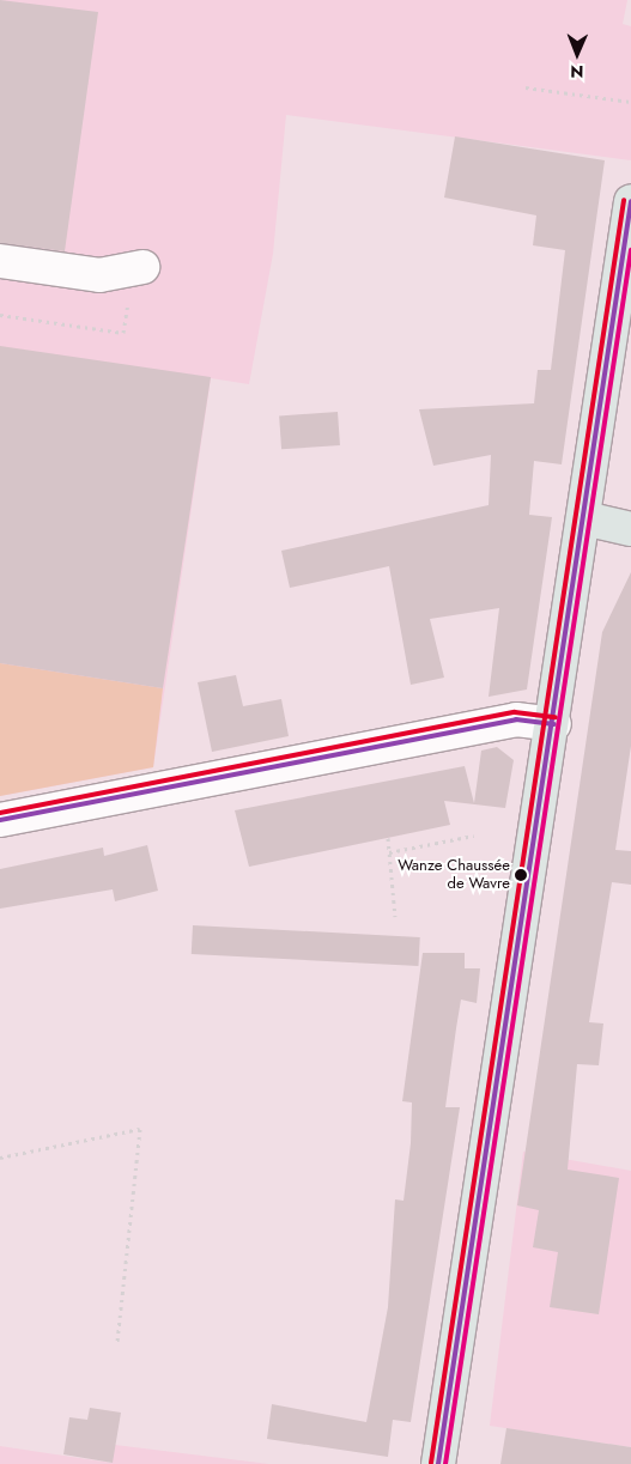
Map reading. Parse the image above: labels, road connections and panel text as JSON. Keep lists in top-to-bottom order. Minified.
{"places":["Wanze Chaussée de Wavre"],"north":"bottom"}
